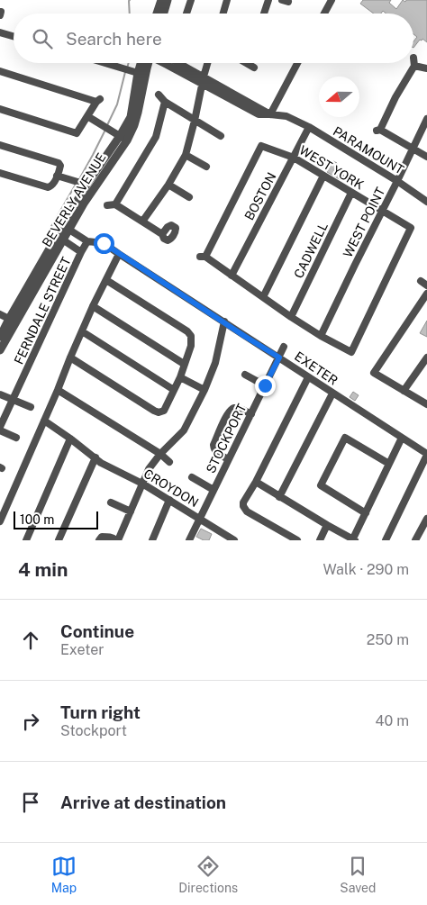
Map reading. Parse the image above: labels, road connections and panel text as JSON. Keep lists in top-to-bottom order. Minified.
{"streets":{"street":["PARAMOUNT","WEST YORK","BOSTON","BEVERLY AVENUE","WEST POINT","CADWELL","FERNDALE STREET","EXETER","STOCKPORT","CROYDON"]},"crossings":[["PARAMOUNT","BOSTON"],["PARAMOUNT","WEST POINT"],["WEST YORK","BOSTON"],["WEST YORK","WEST POINT"],["WEST YORK","CADWELL"],["BEVERLY AVENUE","FERNDALE STREET"],["FERNDALE STREET","EXETER"],["EXETER","STOCKPORT"],["STOCKPORT","CROYDON"]],"scale_bar":"100 m","north":"left","page":{"search":"Search here","scale":"100 m","heading":["4 min","Walk · 290 m"],"list":[["Continue","Exeter","250 m"],["Turn right","Stockport","40 m"],"Arrive at destination"],"nav":["Map","Directions","Saved"]}}
